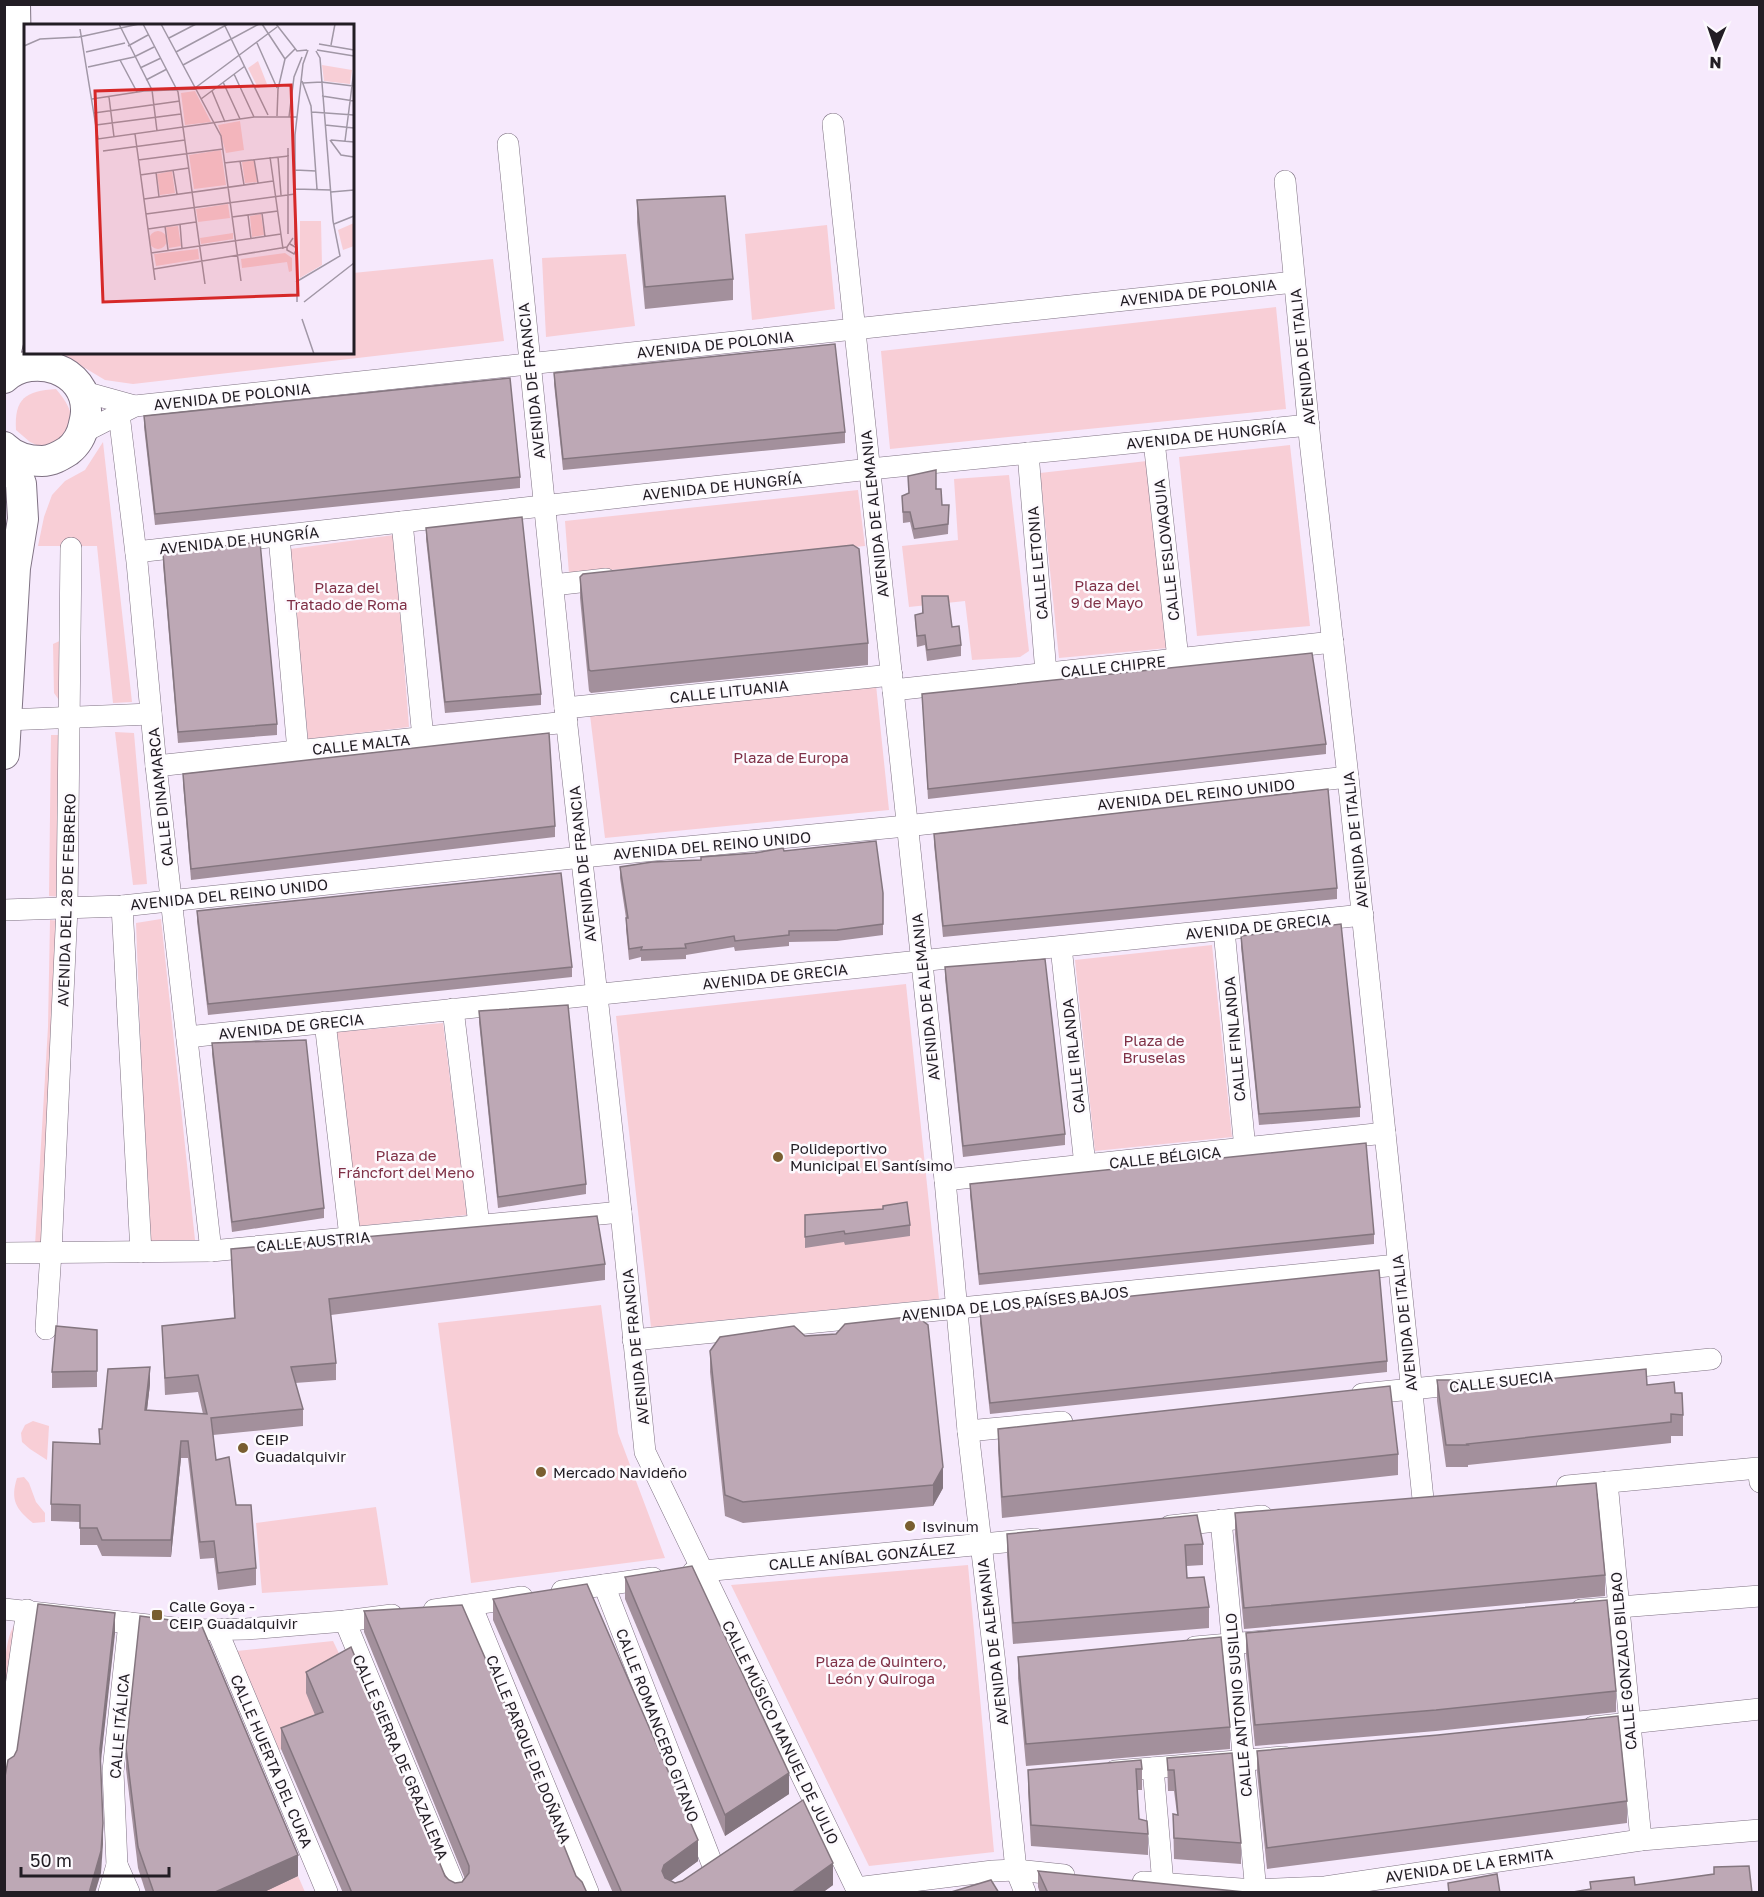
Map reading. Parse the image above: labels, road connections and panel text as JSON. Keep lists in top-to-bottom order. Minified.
{"streets":{"street":["AVENIDA DE POLONIA","AVENIDA DE ITALIA","AVENIDA DE FRANCIA","AVENIDA DE HUNGRÍA","AVENIDA DE ALEMANIA","CALLE ESLOVAQUIA","CALLE LETONIA","CALLE CHIPRE","CALLE LITUANIA","CALLE MALTA","AVENIDA DEL REINO UNIDO","CALLE DINAMARCA","AVENIDA DEL 28 DE FEBRERO","AVENIDA DE GRECIA","CALLE FINLANDA","CALLE IRLANDA","CALLE BÉLGICA","CALLE AUSTRIA","AVENIDA DE LOS PAÍSES BAJOS","CALLE SUECIA","CALLE ANÍBAL GONZÁLEZ","CALLE GONZALO BILBAO","CALLE ANTONIO SUSILLO","CALLE ROMANCERO GITANO","CALLE ITÁLICA","CALLE MÚSICO MANUEL DE JULIO","CALLE PARQUE DE DOÑANA","CALLE SIERRA DE GRAZALEMA","CALLE HUERTA DEL CURA","AVENIDA DE LA ERMITA"]},"crossings":[["AVENIDA DE POLONIA","AVENIDA DE ITALIA"],["AVENIDA DE POLONIA","AVENIDA DE FRANCIA"],["AVENIDA DE POLONIA","AVENIDA DE ALEMANIA"],["AVENIDA DE POLONIA","CALLE DINAMARCA"],["AVENIDA DE ITALIA","AVENIDA DE HUNGRÍA"],["AVENIDA DE ITALIA","CALLE CHIPRE"],["AVENIDA DE ITALIA","AVENIDA DEL REINO UNIDO"],["AVENIDA DE ITALIA","AVENIDA DE GRECIA"],["AVENIDA DE ITALIA","CALLE BÉLGICA"],["AVENIDA DE ITALIA","AVENIDA DE LOS PAÍSES BAJOS"],["AVENIDA DE ITALIA","CALLE SUECIA"],["AVENIDA DE FRANCIA","AVENIDA DE HUNGRÍA"],["AVENIDA DE FRANCIA","CALLE LITUANIA"],["AVENIDA DE FRANCIA","CALLE MALTA"],["AVENIDA DE FRANCIA","AVENIDA DEL REINO UNIDO"],["AVENIDA DE FRANCIA","AVENIDA DE GRECIA"],["AVENIDA DE FRANCIA","CALLE AUSTRIA"],["AVENIDA DE FRANCIA","AVENIDA DE LOS PAÍSES BAJOS"],["AVENIDA DE FRANCIA","CALLE ANÍBAL GONZÁLEZ"],["AVENIDA DE FRANCIA","CALLE MÚSICO MANUEL DE JULIO"],["AVENIDA DE HUNGRÍA","AVENIDA DE ALEMANIA"],["AVENIDA DE HUNGRÍA","CALLE ESLOVAQUIA"],["AVENIDA DE HUNGRÍA","CALLE LETONIA"],["AVENIDA DE HUNGRÍA","CALLE DINAMARCA"],["AVENIDA DE ALEMANIA","CALLE CHIPRE"],["AVENIDA DE ALEMANIA","CALLE LITUANIA"],["AVENIDA DE ALEMANIA","AVENIDA DEL REINO UNIDO"],["AVENIDA DE ALEMANIA","AVENIDA DE GRECIA"],["AVENIDA DE ALEMANIA","CALLE BÉLGICA"],["AVENIDA DE ALEMANIA","AVENIDA DE LOS PAÍSES BAJOS"],["AVENIDA DE ALEMANIA","CALLE ANÍBAL GONZÁLEZ"],["CALLE ESLOVAQUIA","CALLE CHIPRE"],["CALLE LETONIA","CALLE CHIPRE"],["CALLE CHIPRE","CALLE LITUANIA"],["CALLE LITUANIA","CALLE MALTA"],["CALLE MALTA","CALLE DINAMARCA"],["AVENIDA DEL REINO UNIDO","CALLE DINAMARCA"],["AVENIDA DEL REINO UNIDO","AVENIDA DEL 28 DE FEBRERO"],["CALLE DINAMARCA","AVENIDA DE GRECIA"],["CALLE DINAMARCA","CALLE AUSTRIA"],["AVENIDA DEL 28 DE FEBRERO","CALLE AUSTRIA"],["AVENIDA DE GRECIA","CALLE FINLANDA"],["AVENIDA DE GRECIA","CALLE IRLANDA"],["CALLE FINLANDA","CALLE BÉLGICA"],["CALLE IRLANDA","CALLE BÉLGICA"],["CALLE ANÍBAL GONZÁLEZ","CALLE ROMANCERO GITANO"],["CALLE ANÍBAL GONZÁLEZ","CALLE ITÁLICA"],["CALLE ANÍBAL GONZÁLEZ","CALLE MÚSICO MANUEL DE JULIO"],["CALLE ANÍBAL GONZÁLEZ","CALLE PARQUE DE DOÑANA"],["CALLE ANÍBAL GONZÁLEZ","CALLE SIERRA DE GRAZALEMA"],["CALLE ANÍBAL GONZÁLEZ","CALLE HUERTA DEL CURA"],["CALLE GONZALO BILBAO","AVENIDA DE LA ERMITA"],["CALLE ANTONIO SUSILLO","AVENIDA DE LA ERMITA"]],"parks":["Plaza del 9 de Mayo","Plaza del Tratado de Roma","Plaza de Europa","Plaza de Bruselas","Plaza de Fráncfort del Meno","Plaza de Quintero, León y Quiroga"],"places":{"other":["Polideportivo Municipal El Santísimo","CEIP Guadalquivir","Mercado Navideño","Isvinum"],"transit":["Calle Goya - CEIP Guadalquivir"]},"scale_bar":"50 m","north":"bottom"}
